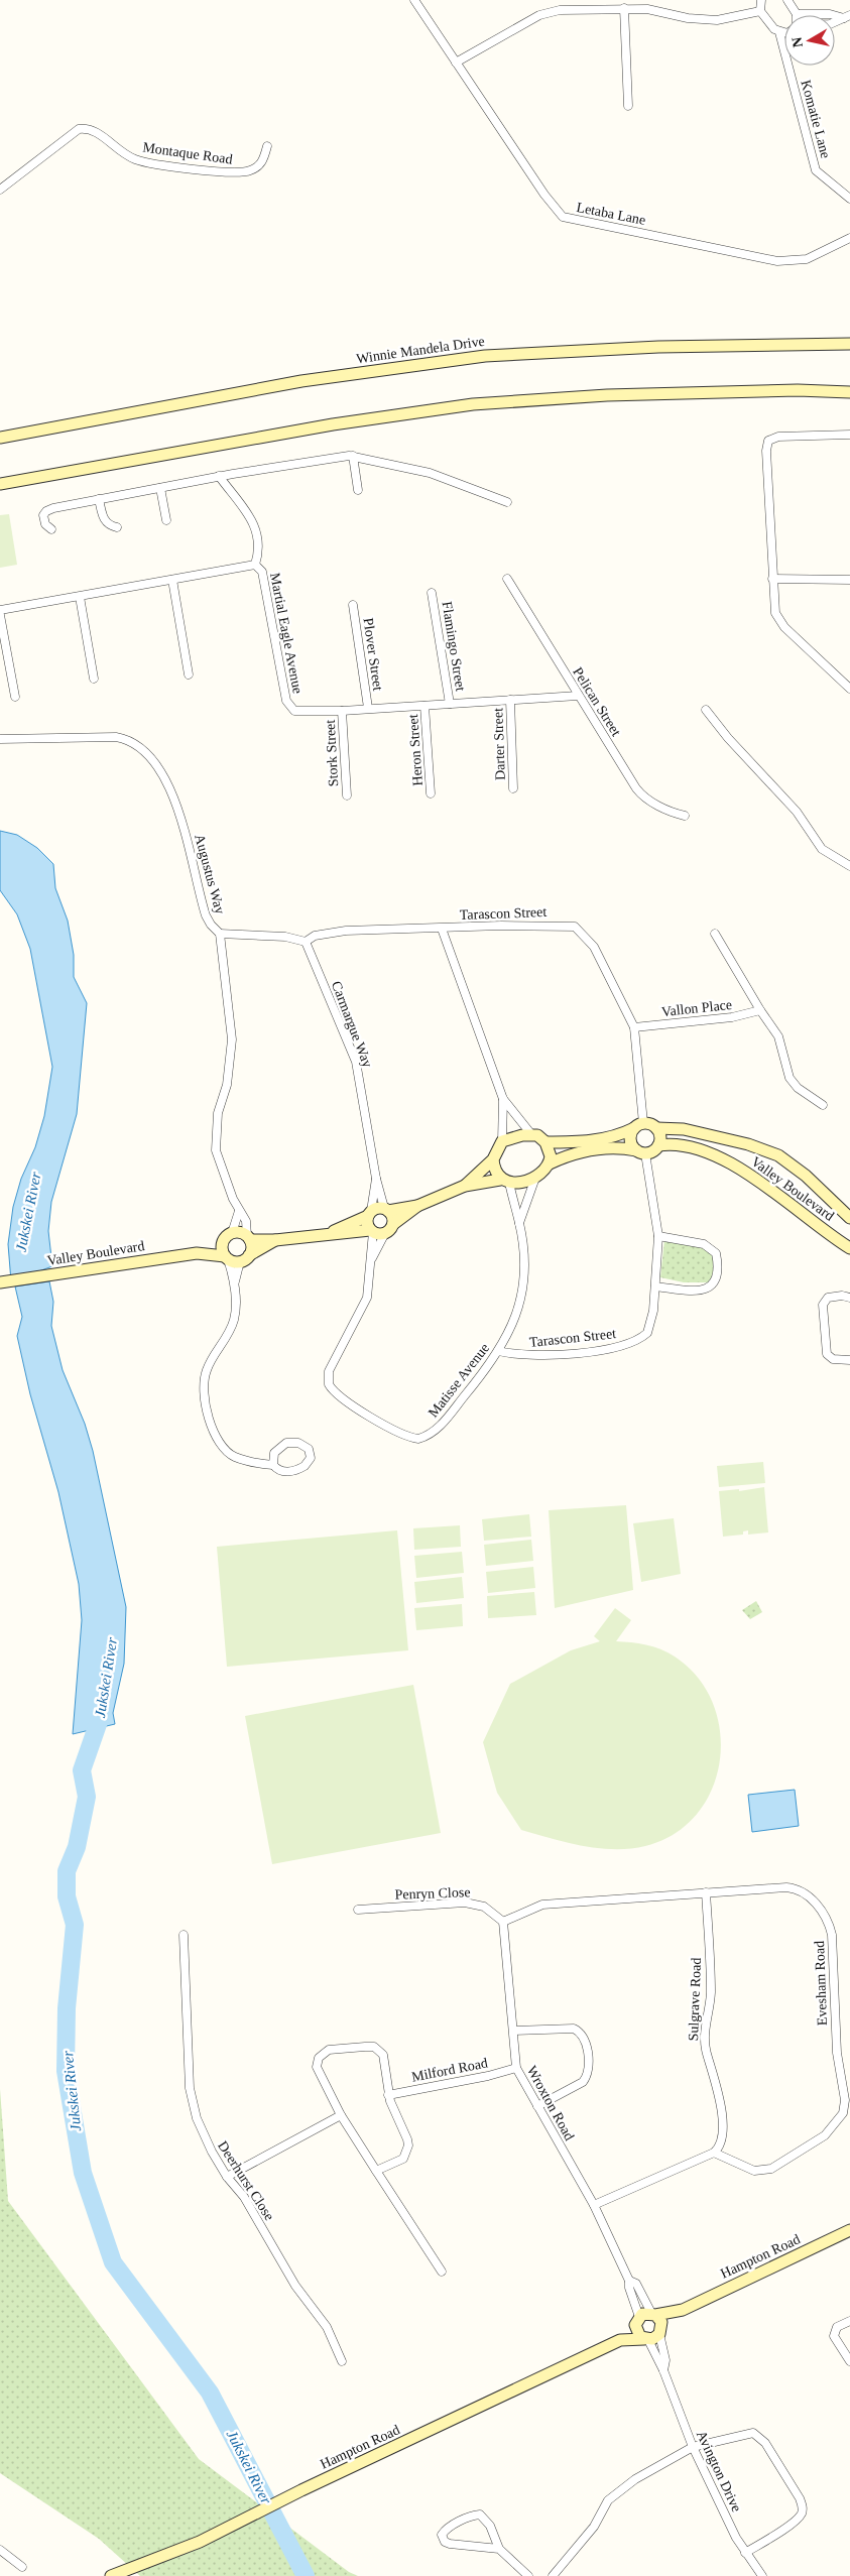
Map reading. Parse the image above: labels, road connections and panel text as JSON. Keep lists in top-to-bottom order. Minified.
{"streets":{"street":["Komatie Lane","Montaque Road","Letaba Lane","Winnie Mandela Drive","Martial Eagle Avenue","Flamingo Street","Plover Street","Pelican Street","Darter Street","Heron Street","Stork Street","Augustus Way","Tarascon Street","Vallon Place","Carmargue Way","Valley Boulevard","Matisse Avenue","Penryn Close","Evesham Road","Sulgrave Road","Milford Road","Wroxton Road","Deerhurst Close","Hampton Road","Avington Drive"]},"crossings":[["Martial Eagle Avenue","Flamingo Street"],["Martial Eagle Avenue","Plover Street"],["Martial Eagle Avenue","Pelican Street"],["Martial Eagle Avenue","Darter Street"],["Martial Eagle Avenue","Heron Street"],["Martial Eagle Avenue","Stork Street"],["Augustus Way","Valley Boulevard"],["Tarascon Street","Vallon Place"],["Tarascon Street","Carmargue Way"],["Tarascon Street","Valley Boulevard"],["Tarascon Street","Matisse Avenue"],["Penryn Close","Evesham Road"],["Penryn Close","Wroxton Road"],["Evesham Road","Sulgrave Road"],["Evesham Road","Wroxton Road"],["Milford Road","Wroxton Road"],["Wroxton Road","Hampton Road"],["Wroxton Road","Avington Drive"],["Hampton Road","Avington Drive"]],"water":["Jukskei River"],"north":"left"}
